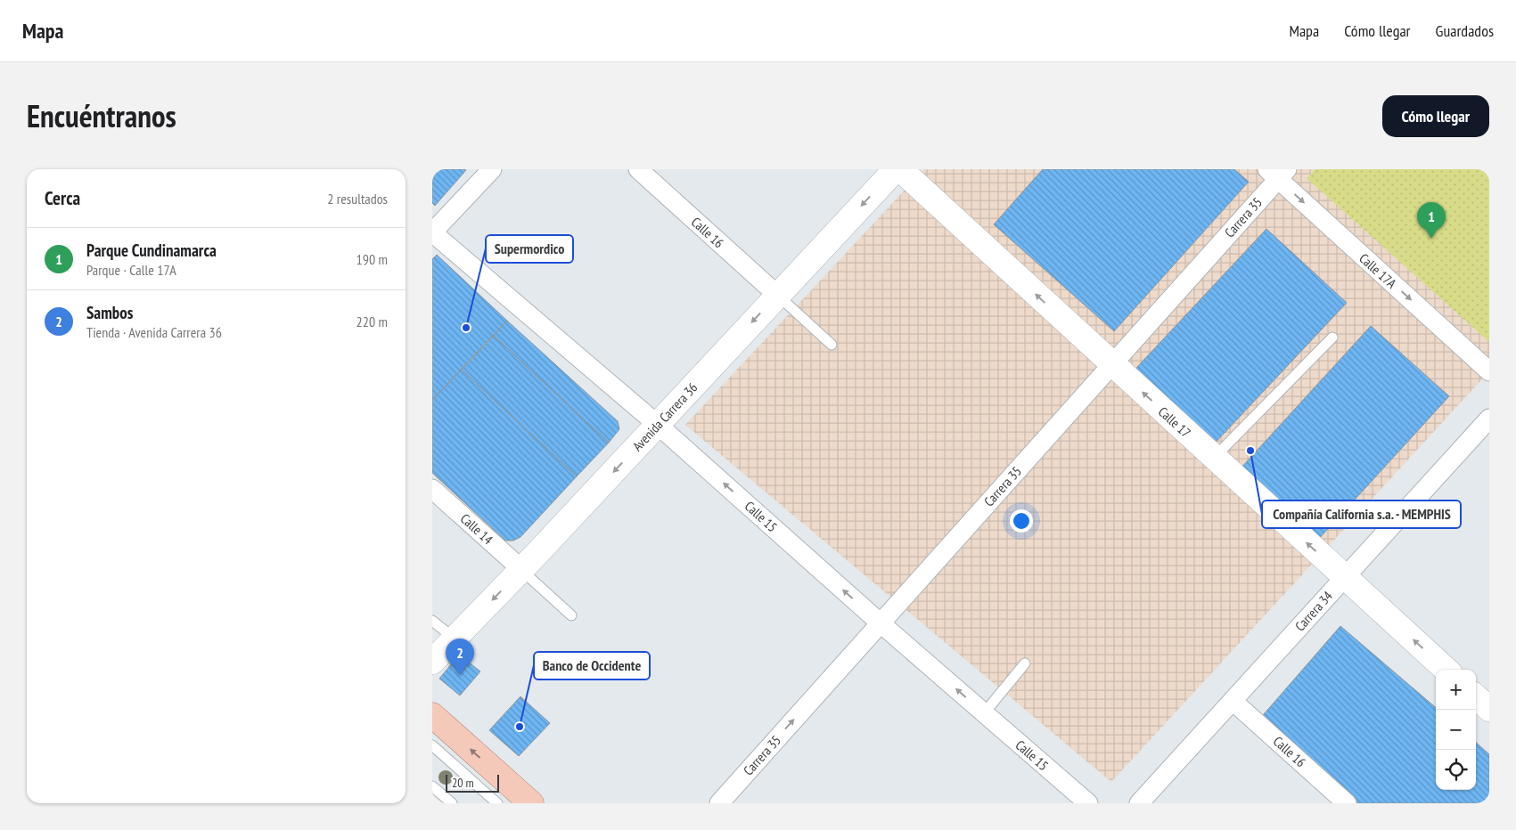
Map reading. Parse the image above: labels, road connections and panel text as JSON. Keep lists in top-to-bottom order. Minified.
{"streets":{"street":["Carrera 35","Calle 16","Calle 17A","Avenida Carrera 36","Calle 17","Calle 15","Calle 14","Carrera 34"]},"crossings":[["Carrera 35","Calle 17A"],["Carrera 35","Calle 17"],["Carrera 35","Calle 15"],["Calle 16","Avenida Carrera 36"],["Calle 16","Carrera 34"],["Avenida Carrera 36","Calle 15"],["Avenida Carrera 36","Calle 14"],["Calle 17","Carrera 34"]],"one_way":["Calle 17A","Avenida Carrera 36","Calle 17","Calle 15"],"places":["Supermordico","Compañía California s.a. - MEMPHIS","Banco de Occidente"],"scale_bar":"20 m","page":{"header":"Mapa","nav":["Mapa","Cómo llegar","Guardados"],"title":"Encuéntranos","buttons":"Cómo llegar","heading":["Cerca","2 resultados"],"pins":["1","2"],"list":[{"mark":"1","name":"Parque Cundinamarca","note":"Parque · Calle 17A","value":"190 m"},{"mark":"2","name":"Sambos","note":"Tienda · Avenida Carrera 36","value":"220 m"}],"map_buttons":["+","−"],"scale":"20 m"}}
